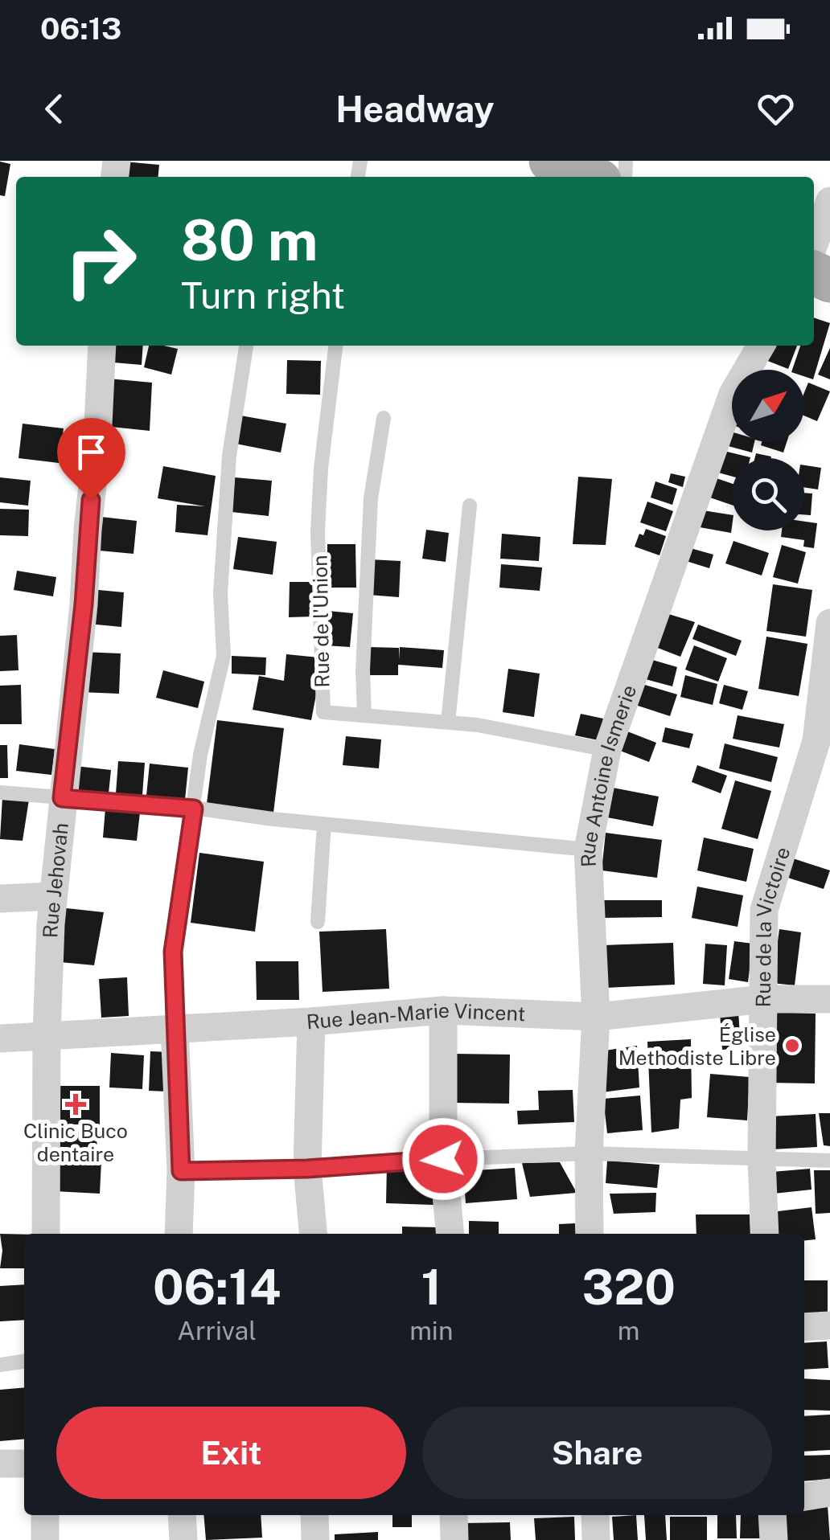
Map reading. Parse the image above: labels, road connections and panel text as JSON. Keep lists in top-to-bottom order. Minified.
{"streets":{"street":["Rue Antoine Ismerie","Rue Jehovah","Rue de la Victoire","Rue Jean-Marie Vincent"],"lane":["Rue de l'Union"]},"crossings":[["Rue de l'Union","Rue Antoine Ismerie"],["Rue Antoine Ismerie","Rue Jean-Marie Vincent"],["Rue Jehovah","Rue Jean-Marie Vincent"],["Rue de la Victoire","Rue Jean-Marie Vincent"]],"places":{"other":["Église Methodiste Libre"],"health":["Clinic Buco dentaire"]},"north":"top right","page":{"status":"06:13","header":"Headway","turn":["80 m","Turn right"],"eta":["06:14","Arrival","1","min","320","m"],"buttons":["Exit","Share"]}}
